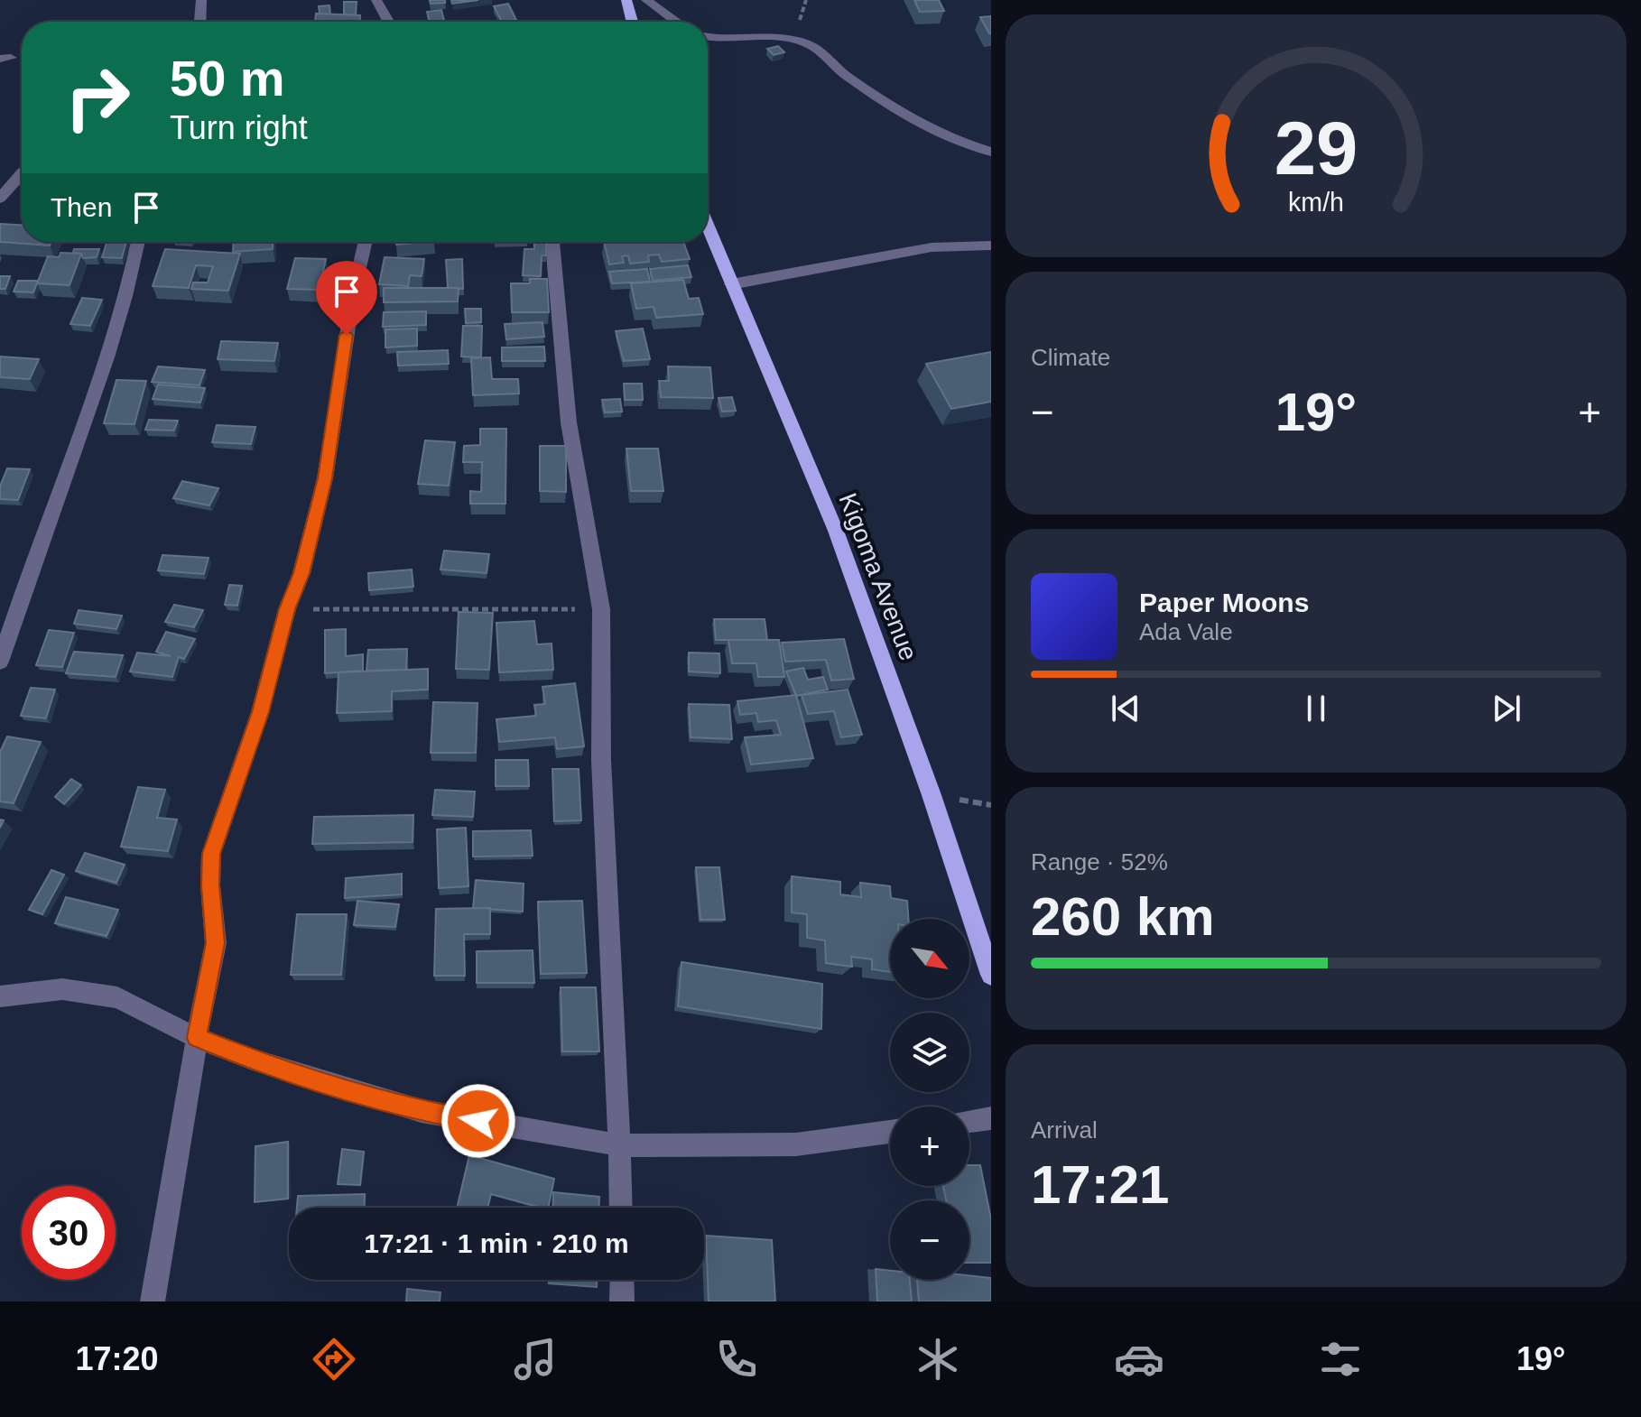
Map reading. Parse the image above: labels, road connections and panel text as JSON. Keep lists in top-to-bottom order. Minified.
{"streets":{"main road":["Kigoma Avenue"]},"north":"bottom right","page":{"turn":["50 m","Turn right"],"then":"Then","tile":["Climate",["Range · 52%","260 km"],["Arrival","17:21"]],"heat":["−","19°","+"],"song":["Paper Moons","Ada Vale"],"map_buttons":["+","−"],"limit":"30","trip":"17:21 · 1 min · 210 m","tabs":["17:20","19°"],"gauge":["29","km/h"]}}
